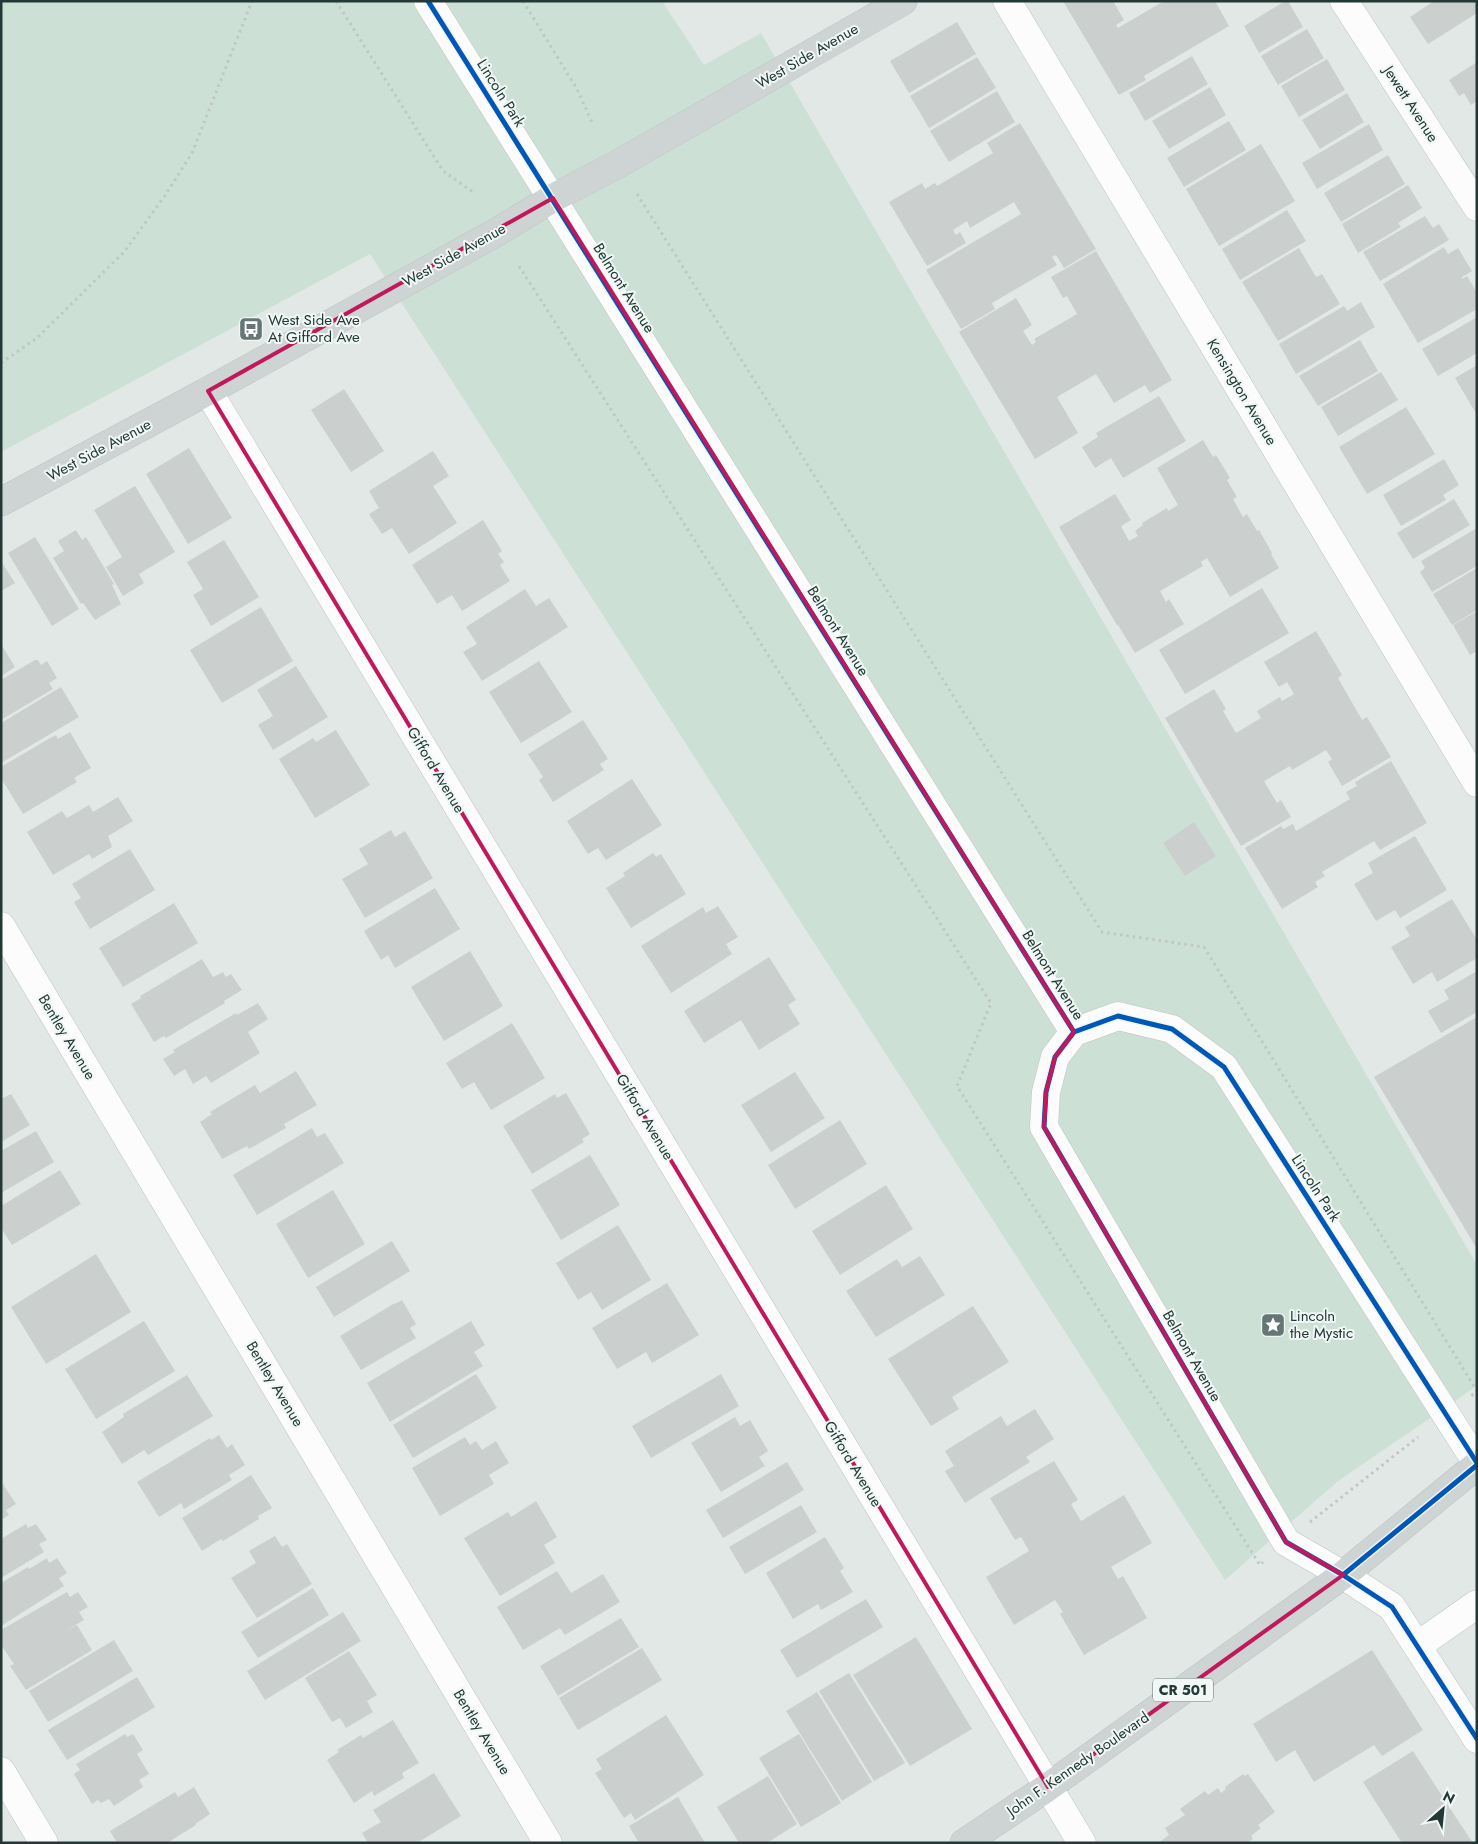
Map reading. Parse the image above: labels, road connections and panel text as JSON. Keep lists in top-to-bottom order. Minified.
{"streets":{"main road":["West Side Avenue","CR 501","John F. Kennedy Boulevard"],"street":["Lincoln Park","Jewett Avenue","Belmont Avenue","Kensington Avenue","Gifford Avenue","Bentley Avenue"]},"crossings":[["West Side Avenue","Lincoln Park"],["West Side Avenue","Belmont Avenue"],["West Side Avenue","Gifford Avenue"],["Lincoln Park","Belmont Avenue"],["Lincoln Park","John F. Kennedy Boulevard"],["Belmont Avenue","John F. Kennedy Boulevard"],["Gifford Avenue","John F. Kennedy Boulevard"]],"places":{"bus stop":["West Side Ave At Gifford Ave"],"place":["Lincoln the Mystic"]},"north":"top right"}
